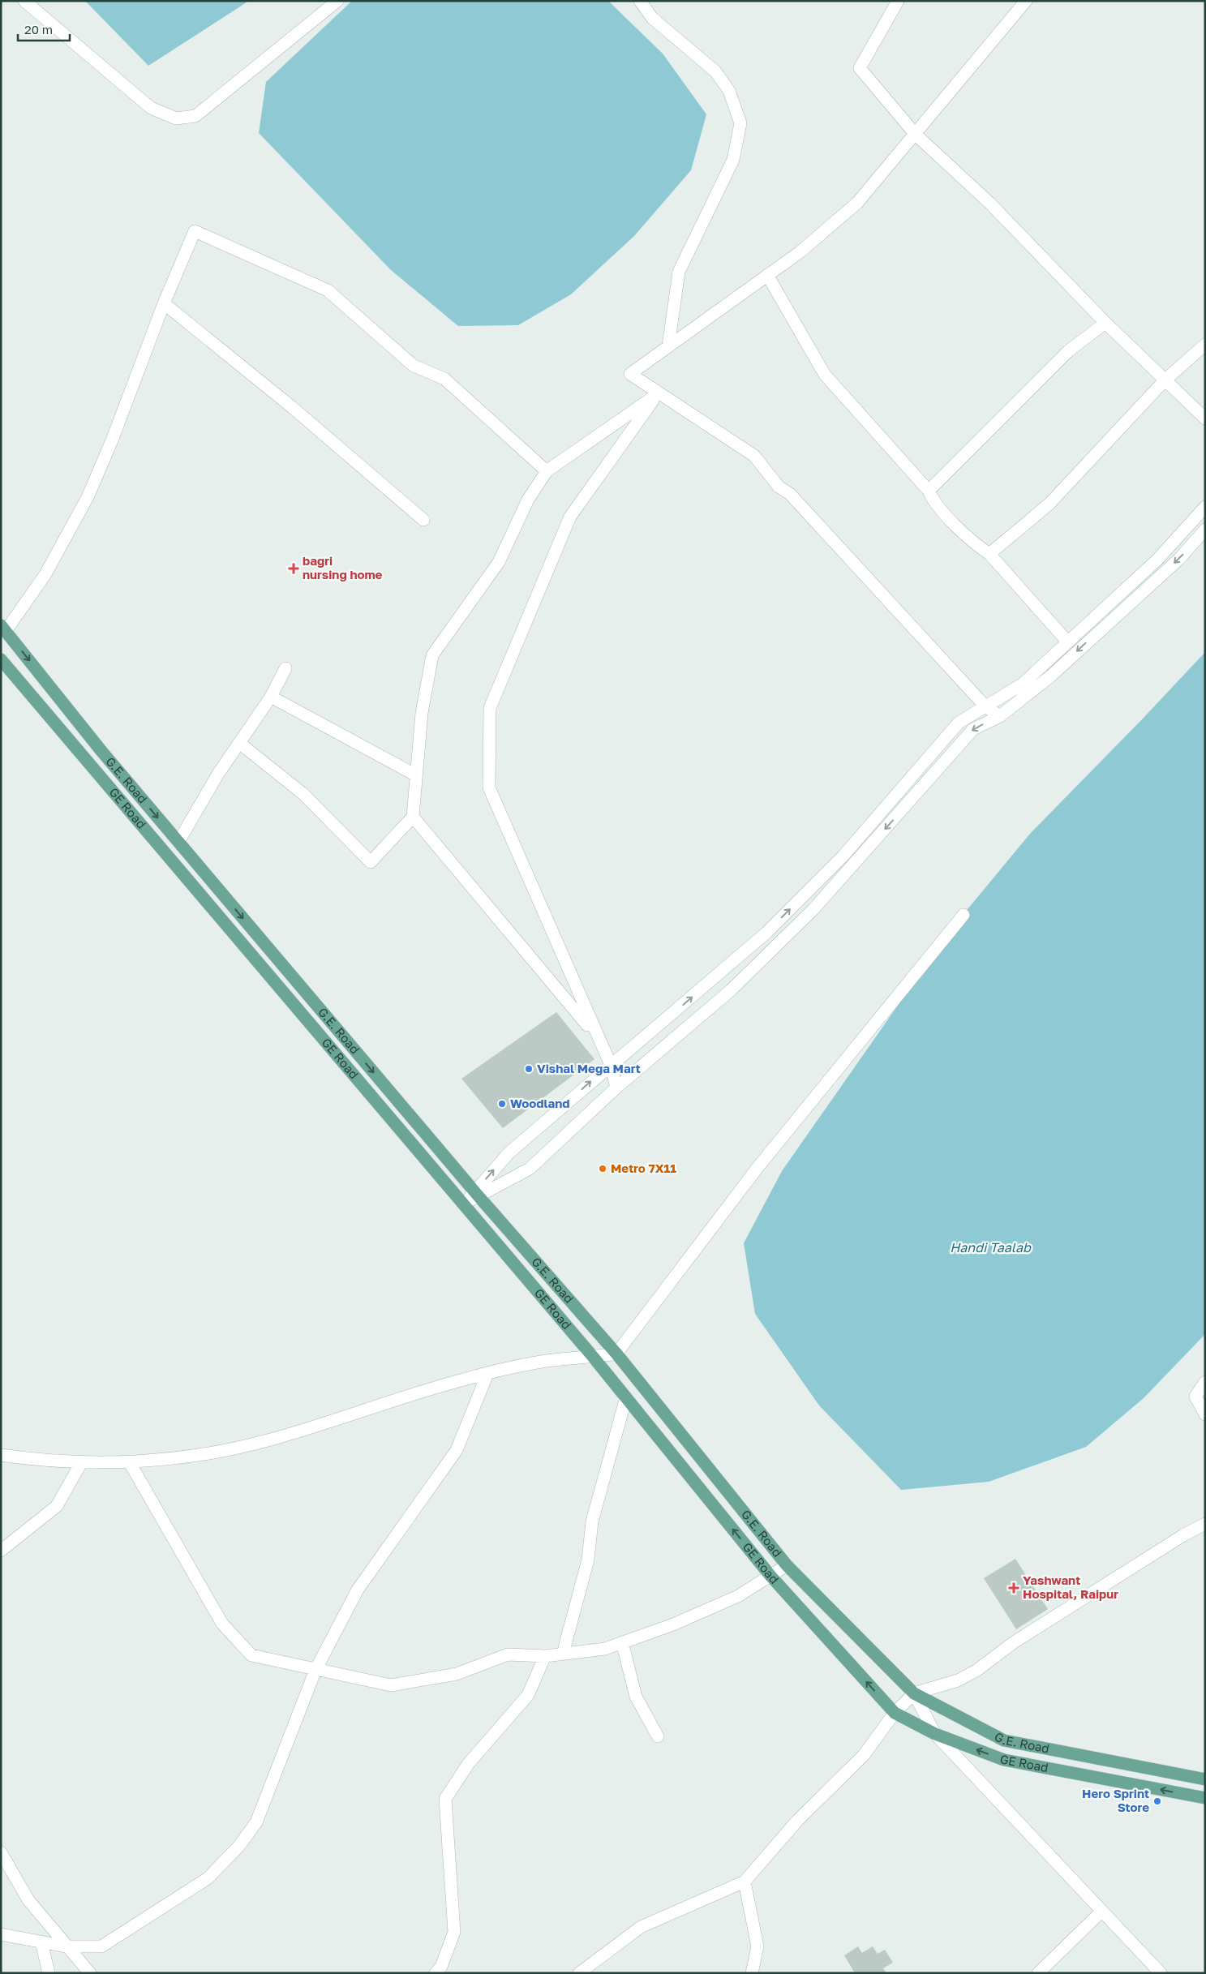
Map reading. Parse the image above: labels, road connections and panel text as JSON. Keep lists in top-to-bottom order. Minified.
{"streets":{"main road":["G.E. Road","GE Road"]},"one_way":["G.E. Road","GE Road"],"water":["Handi Taalab"],"places":{"health":["bagri nursing home","Yashwant Hospital, Raipur"],"other":["Vishal Mega Mart","Woodland","Metro 7X11","Hero Sprint Store"]},"scale_bar":"20 m"}
